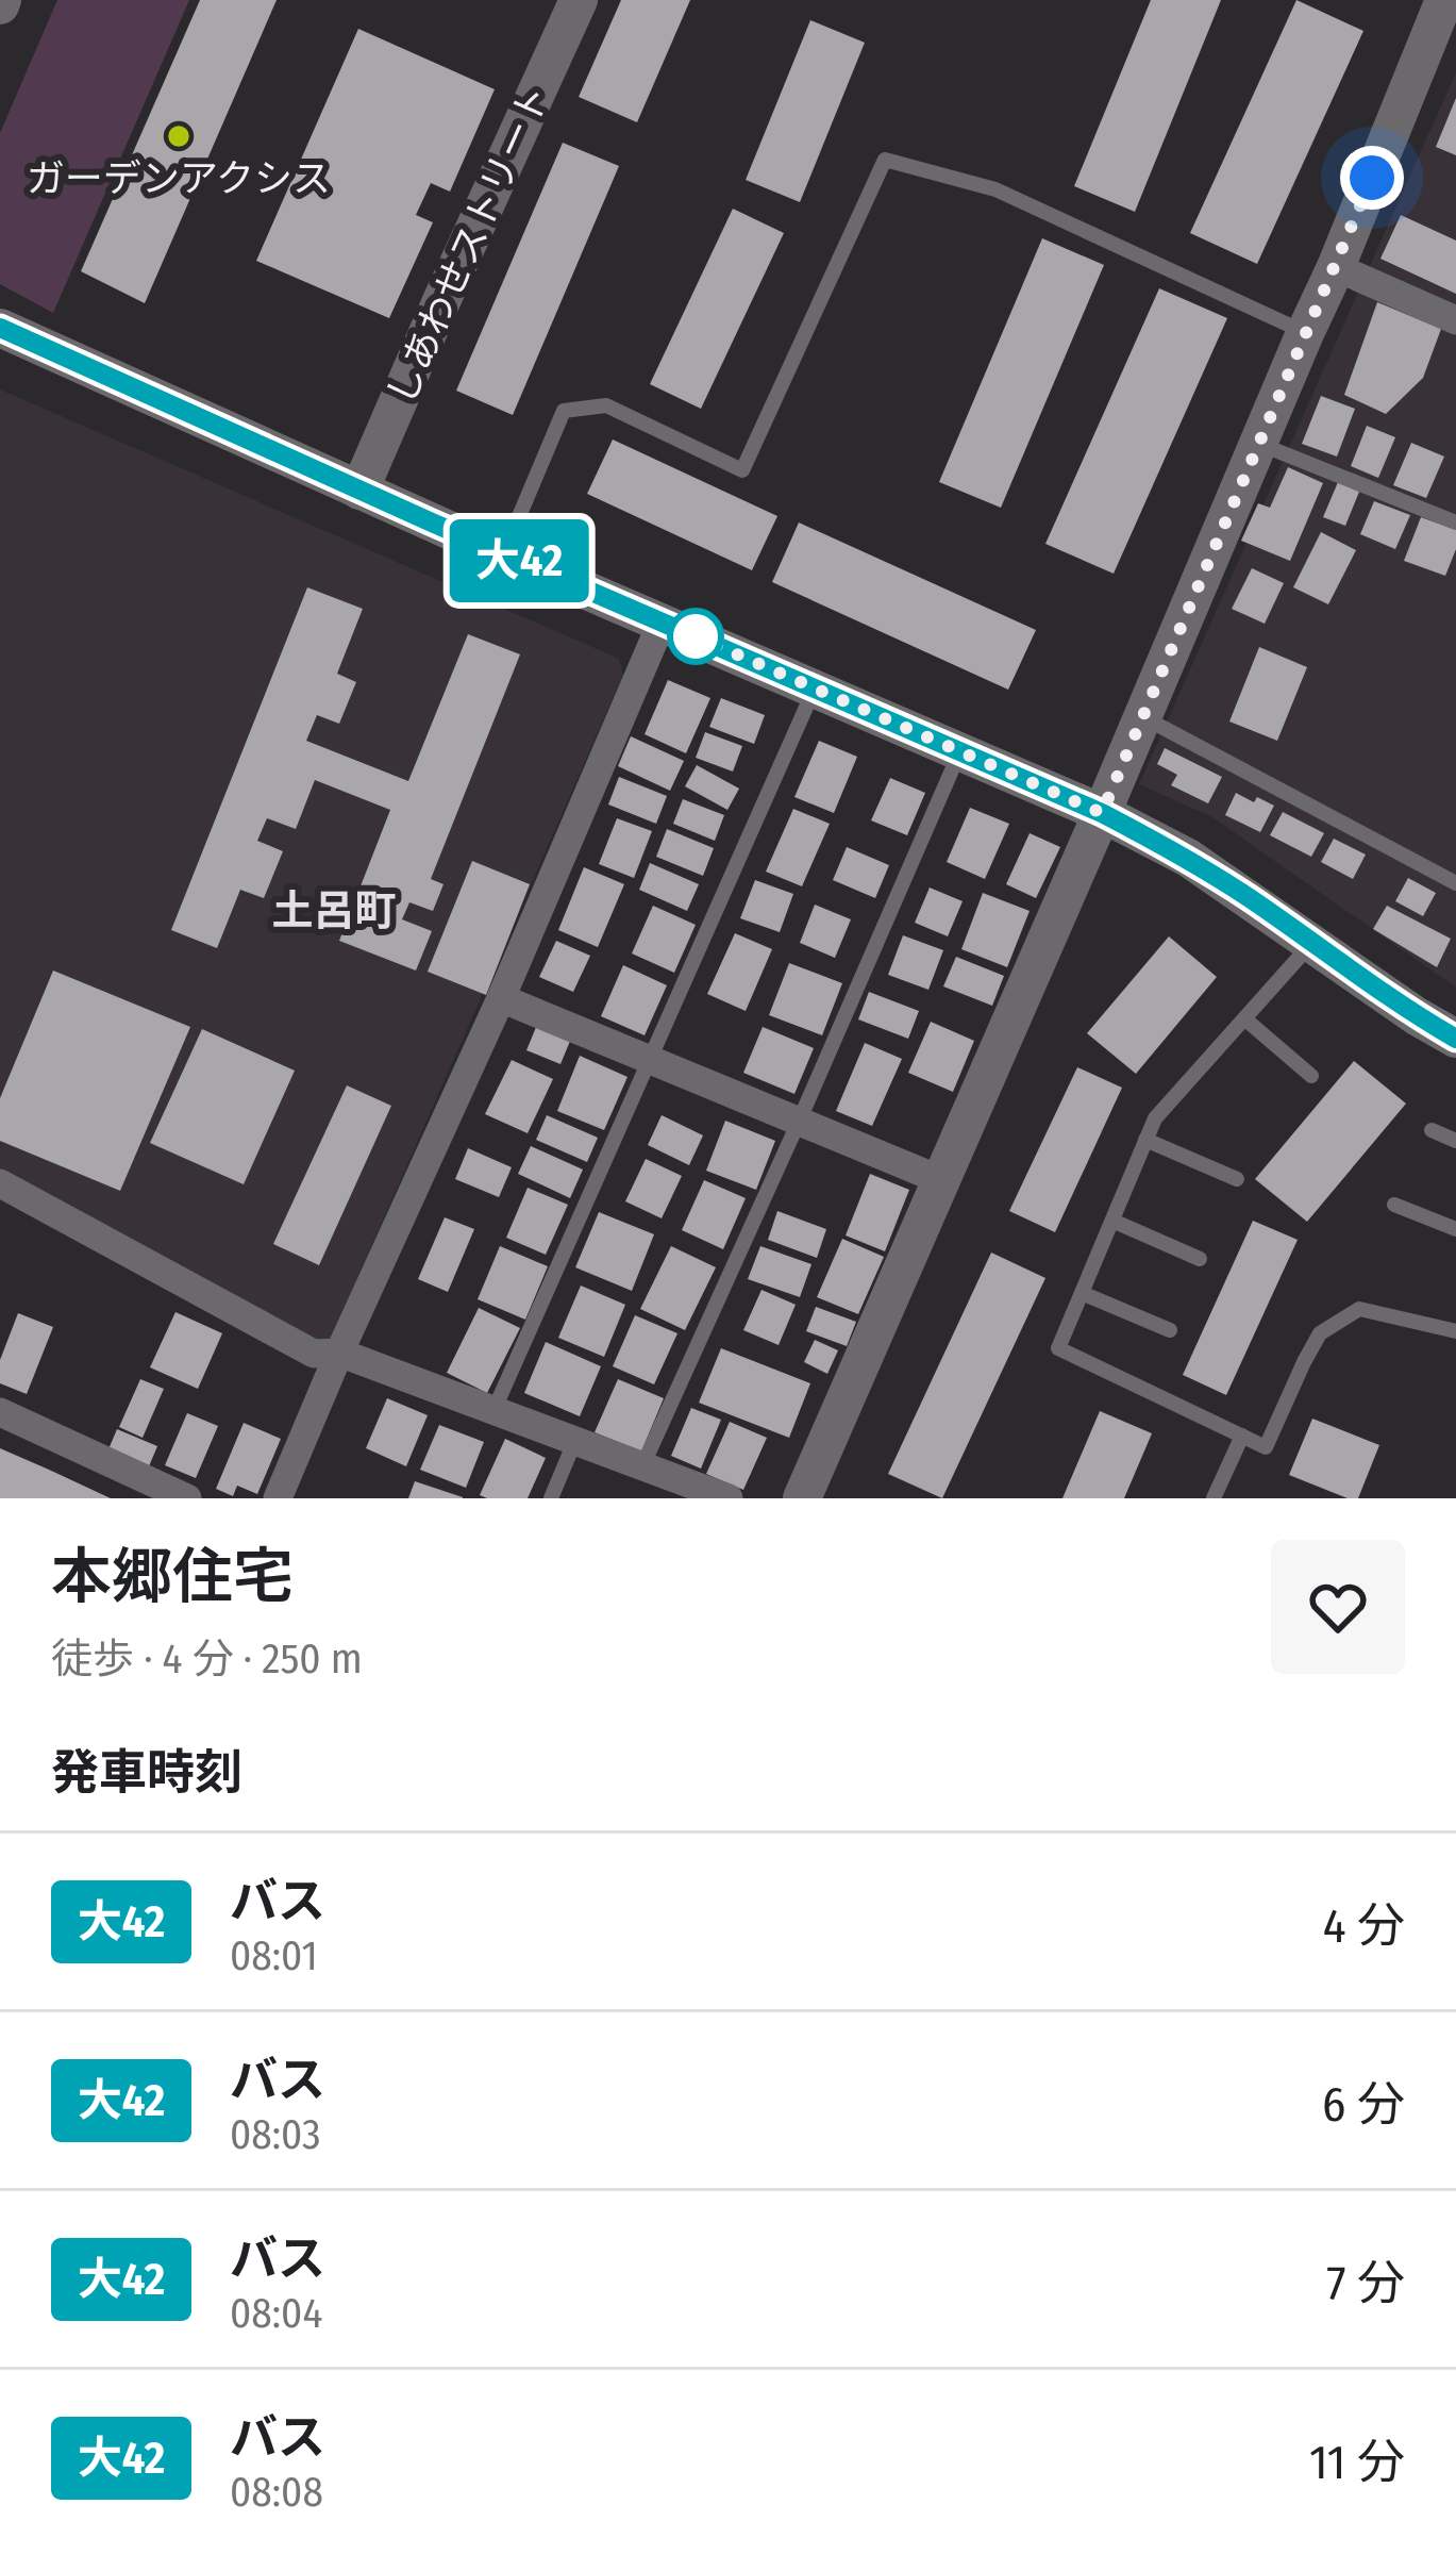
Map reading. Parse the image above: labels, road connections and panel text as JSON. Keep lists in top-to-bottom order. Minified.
{"streets":{"street":["しあわせストリート"]},"districts":["土呂町"],"places":["ガーデンアクシス"],"lines":["bus line 大42"],"page":{"on_map":"大42","heading":[["本郷住宅","徒歩 · 4 分 · 250 m"],"発車時刻"],"list":[{"mark":"大42","name":"バス","note":"08:01","value":"4 分"},{"mark":"大42","name":"バス","note":"08:03","value":"6 分"},{"mark":"大42","name":"バス","note":"08:04","value":"7 分"},{"mark":"大42","name":"バス","note":"08:08","value":"11 分"}]}}
